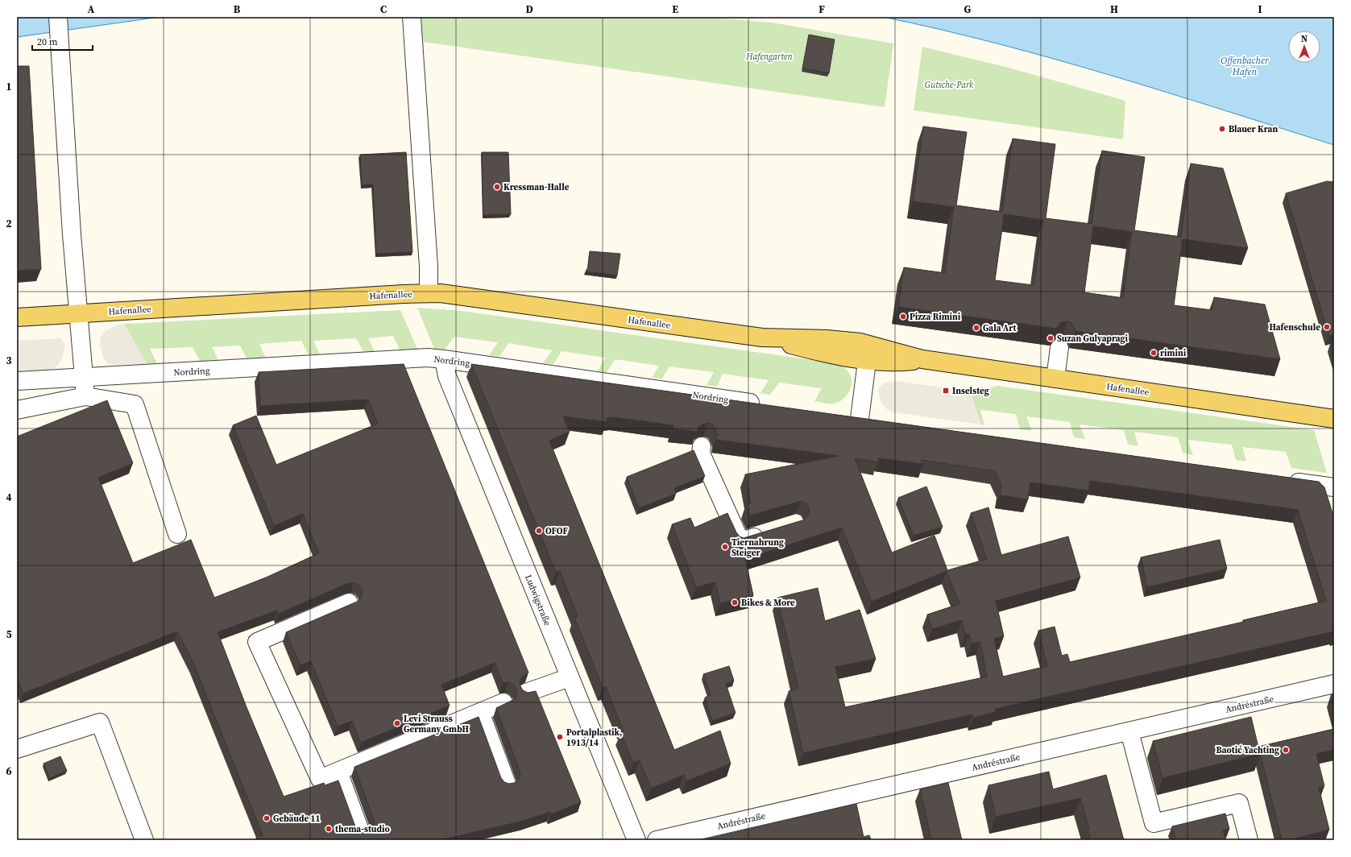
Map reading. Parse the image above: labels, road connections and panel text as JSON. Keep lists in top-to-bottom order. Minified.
{"streets":{"main road":["Hafenallee"],"street":["Nordring","Ludwigstraße","Andréstraße"]},"crossings":[["Nordring","Ludwigstraße"]],"water":["Offenbacher Hafen"],"parks":["Hafengarten","Gutsche-Park"],"places":{"other":["Blauer Kran","Kressman-Halle","Pizza Rimini","Hafenschule","Gala Art","Suzan Gulyapragi","rimini","OFOF","Tiernahrung Steiger","Bikes & More","Levi Strauss Germany GmbH","Portalplastik, 1913/14","Baotić Yachting","Gebäude 11","thema-studio"],"transit":["Inselsteg"]},"scale_bar":"20 m","north":"top","grid":{"columns":["A","B","C","D","E","F","G","H","I"],"rows":["1","2","3","4","5","6"]}}
